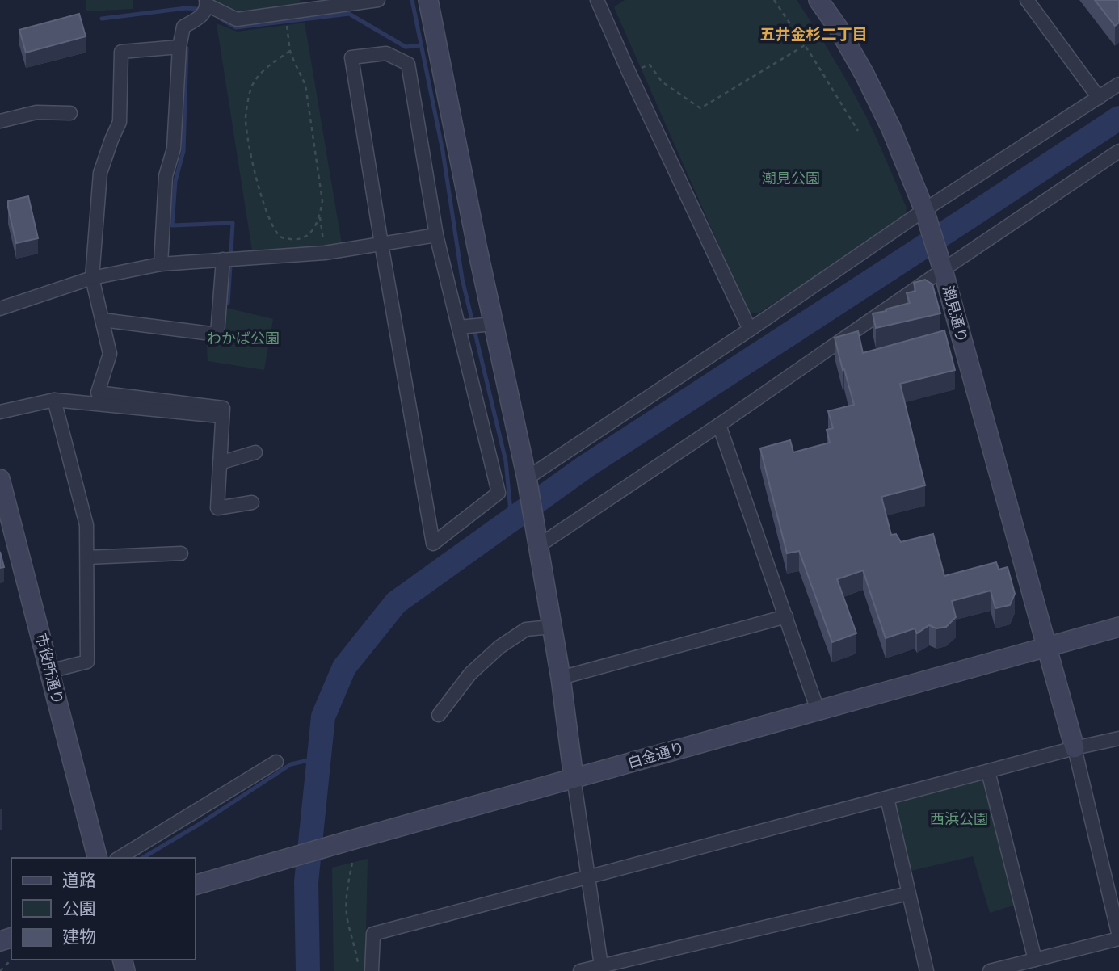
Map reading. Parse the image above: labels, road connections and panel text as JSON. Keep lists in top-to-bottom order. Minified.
{"streets":{"street":["潮見通り","市役所通り","白金通り"]},"crossings":[["潮見通り","白金通り"]],"districts":["五井金杉二丁目"],"parks":["潮見公園","わかば公園","西浜公園"],"legend":["道路","公園","建物"]}
